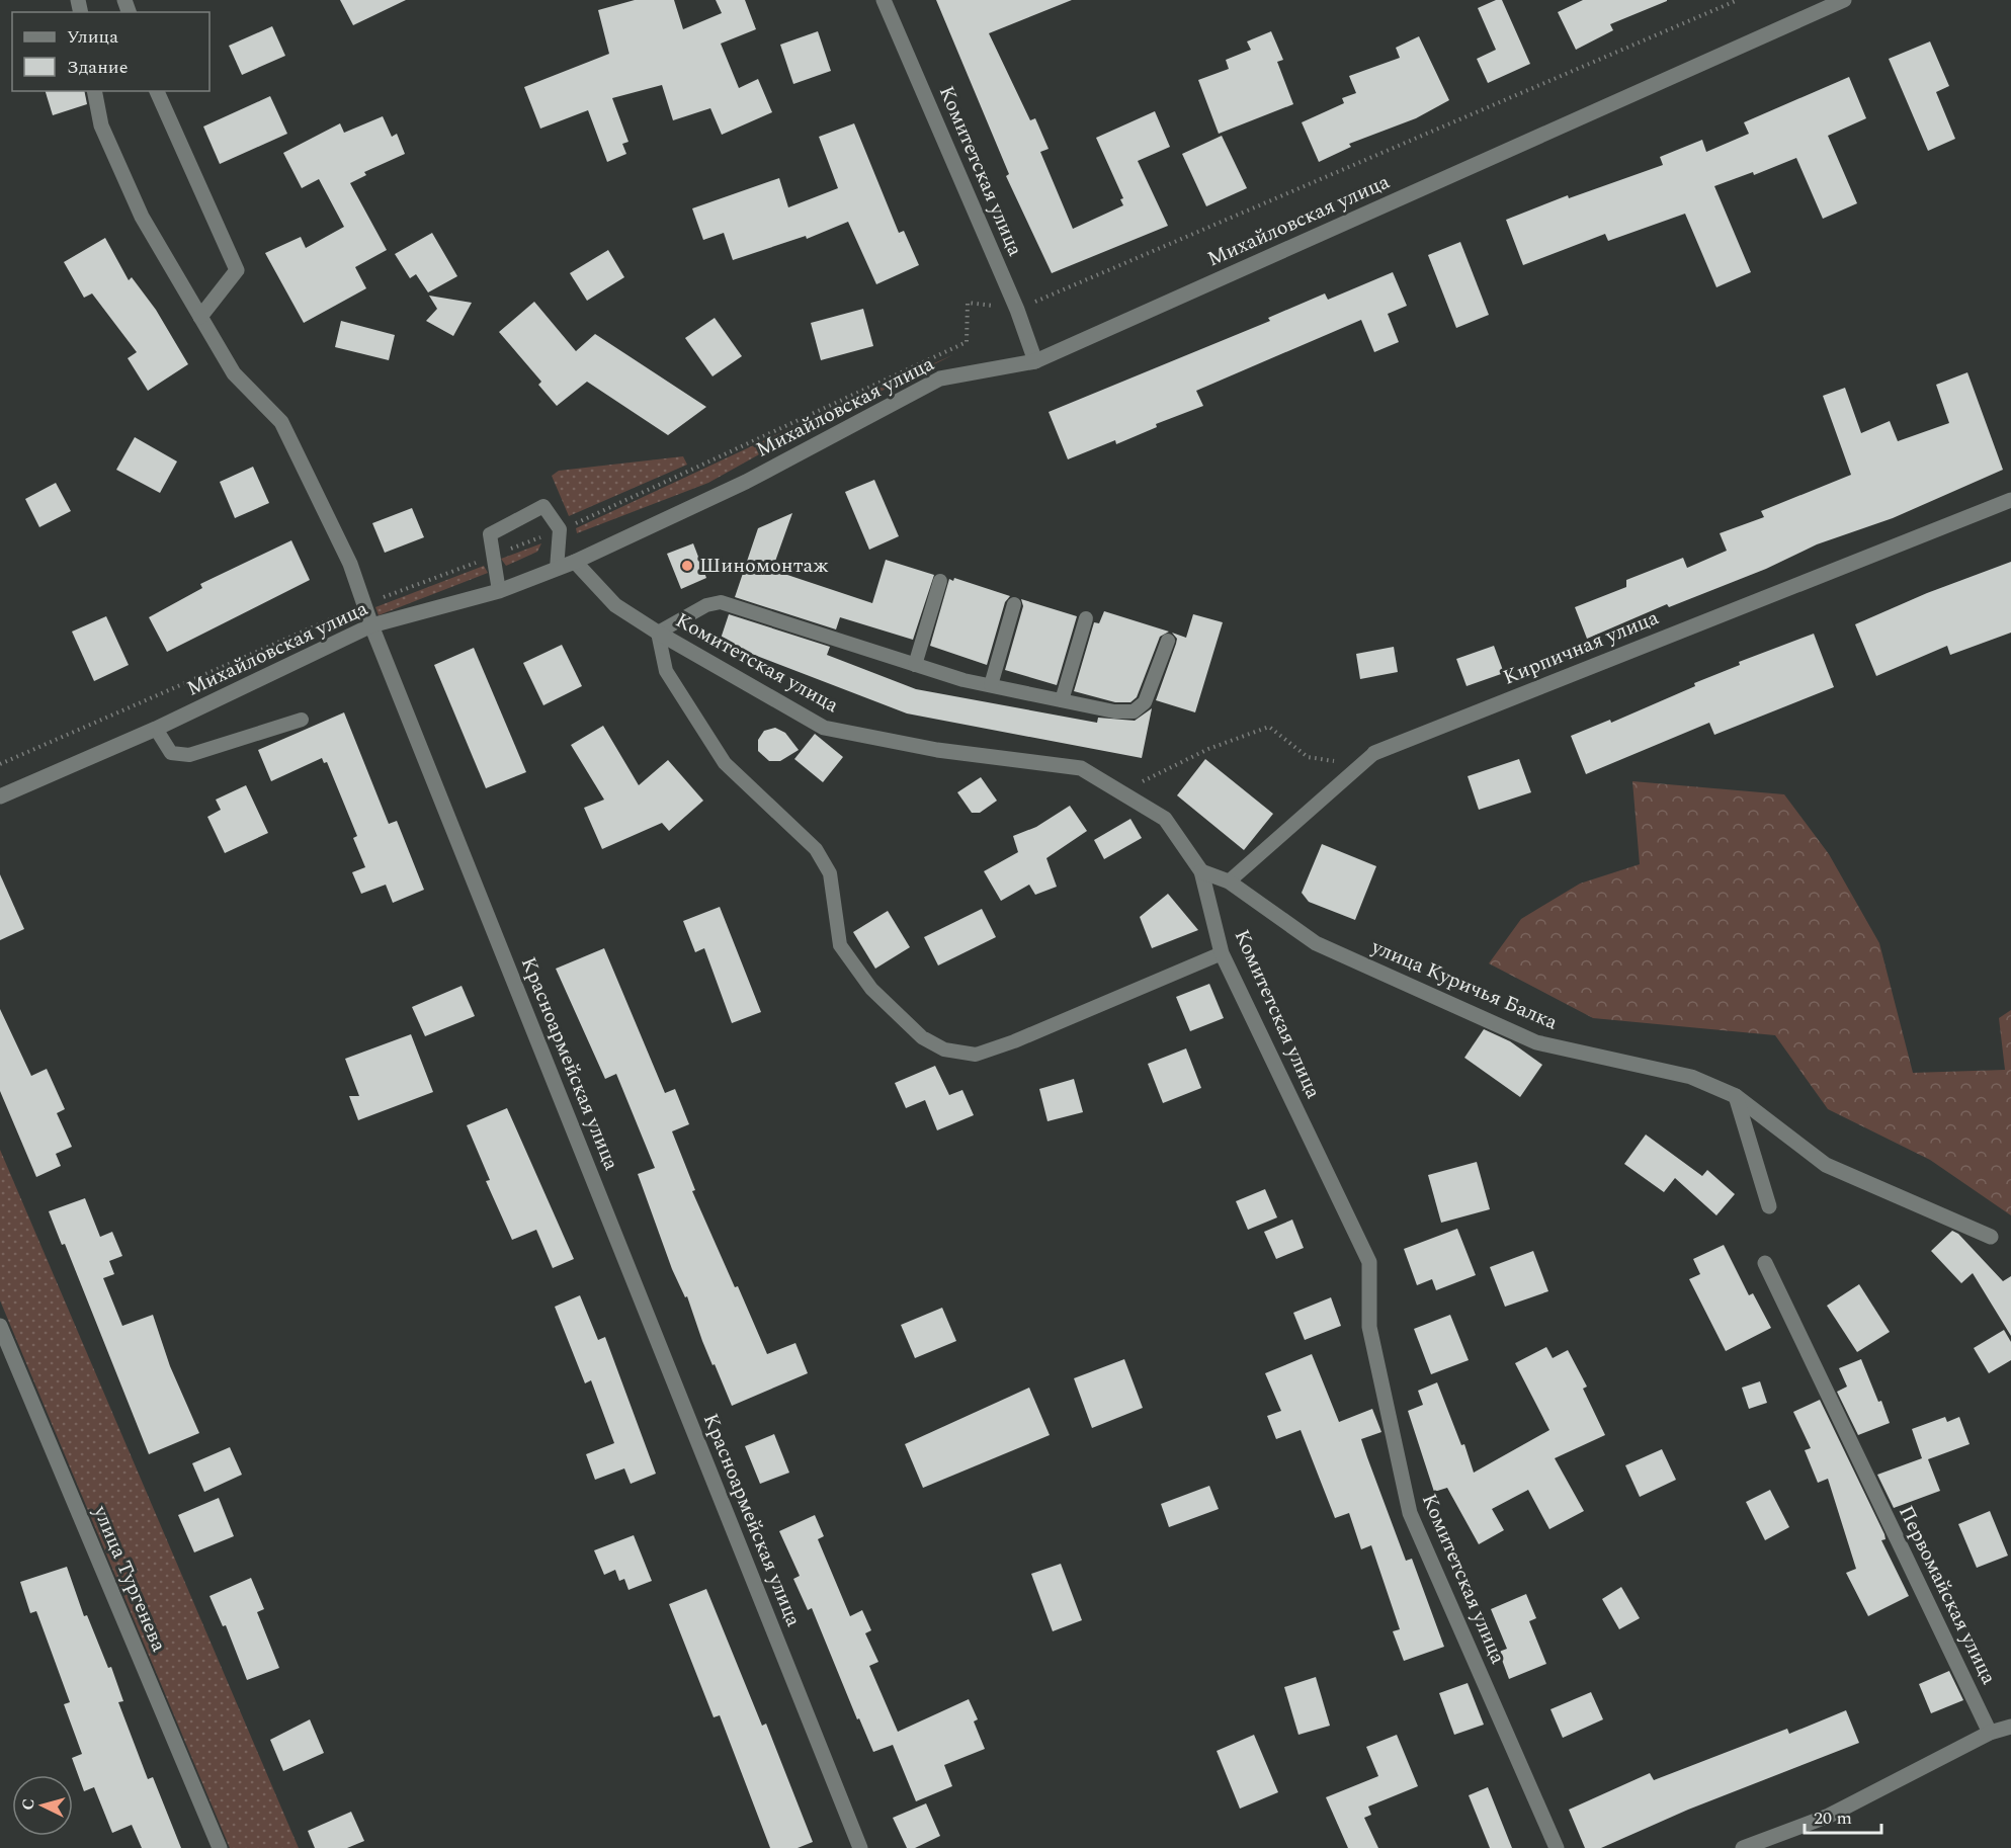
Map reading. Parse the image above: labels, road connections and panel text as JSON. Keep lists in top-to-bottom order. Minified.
{"streets":{"street":["Комитетская улица","Михайловская улица","Кирпичная улица","улица Куричья Балка","Красноармейская улица","улица Тургенева","Первомайская улица"]},"crossings":[["Комитетская улица","Михайловская улица"],["Михайловская улица","Красноармейская улица"],["Кирпичная улица","улица Куричья Балка"]],"places":["Шиномонтаж"],"legend":["Улица","Здание"],"scale_bar":"20 m","north":"left"}
